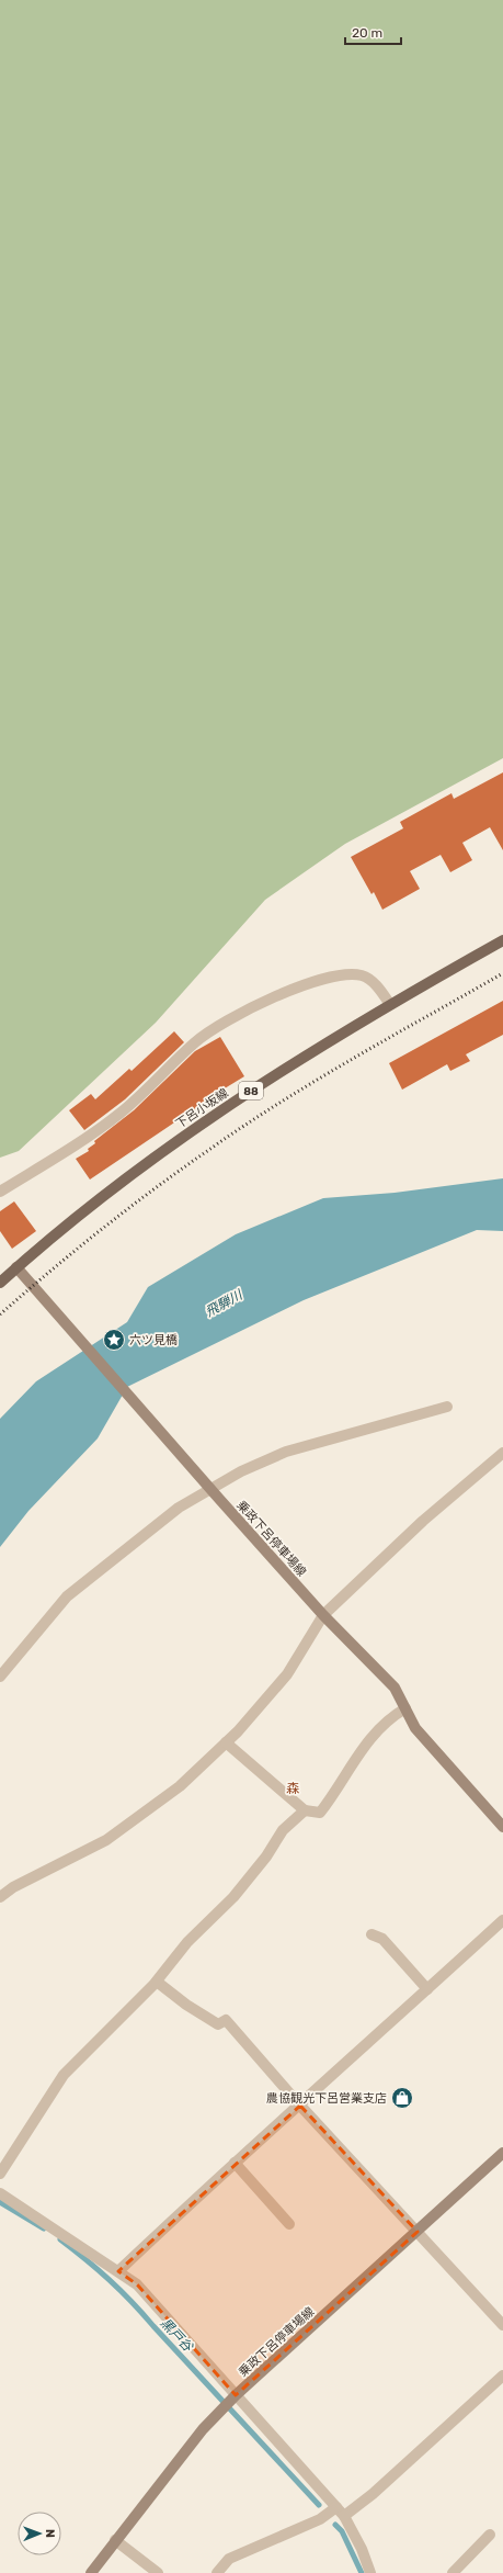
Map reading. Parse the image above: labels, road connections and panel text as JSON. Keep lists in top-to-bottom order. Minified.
{"streets":{"main road":["88","下呂小坂線","乗政下呂停車場線"]},"crossings":[["下呂小坂線","乗政下呂停車場線"]],"districts":["森"],"water":["飛騨川","黒戸谷"],"places":{"place":["六ツ見橋"],"shop":["農協観光下呂営業支店"]},"scale_bar":"20 m","north":"right"}
